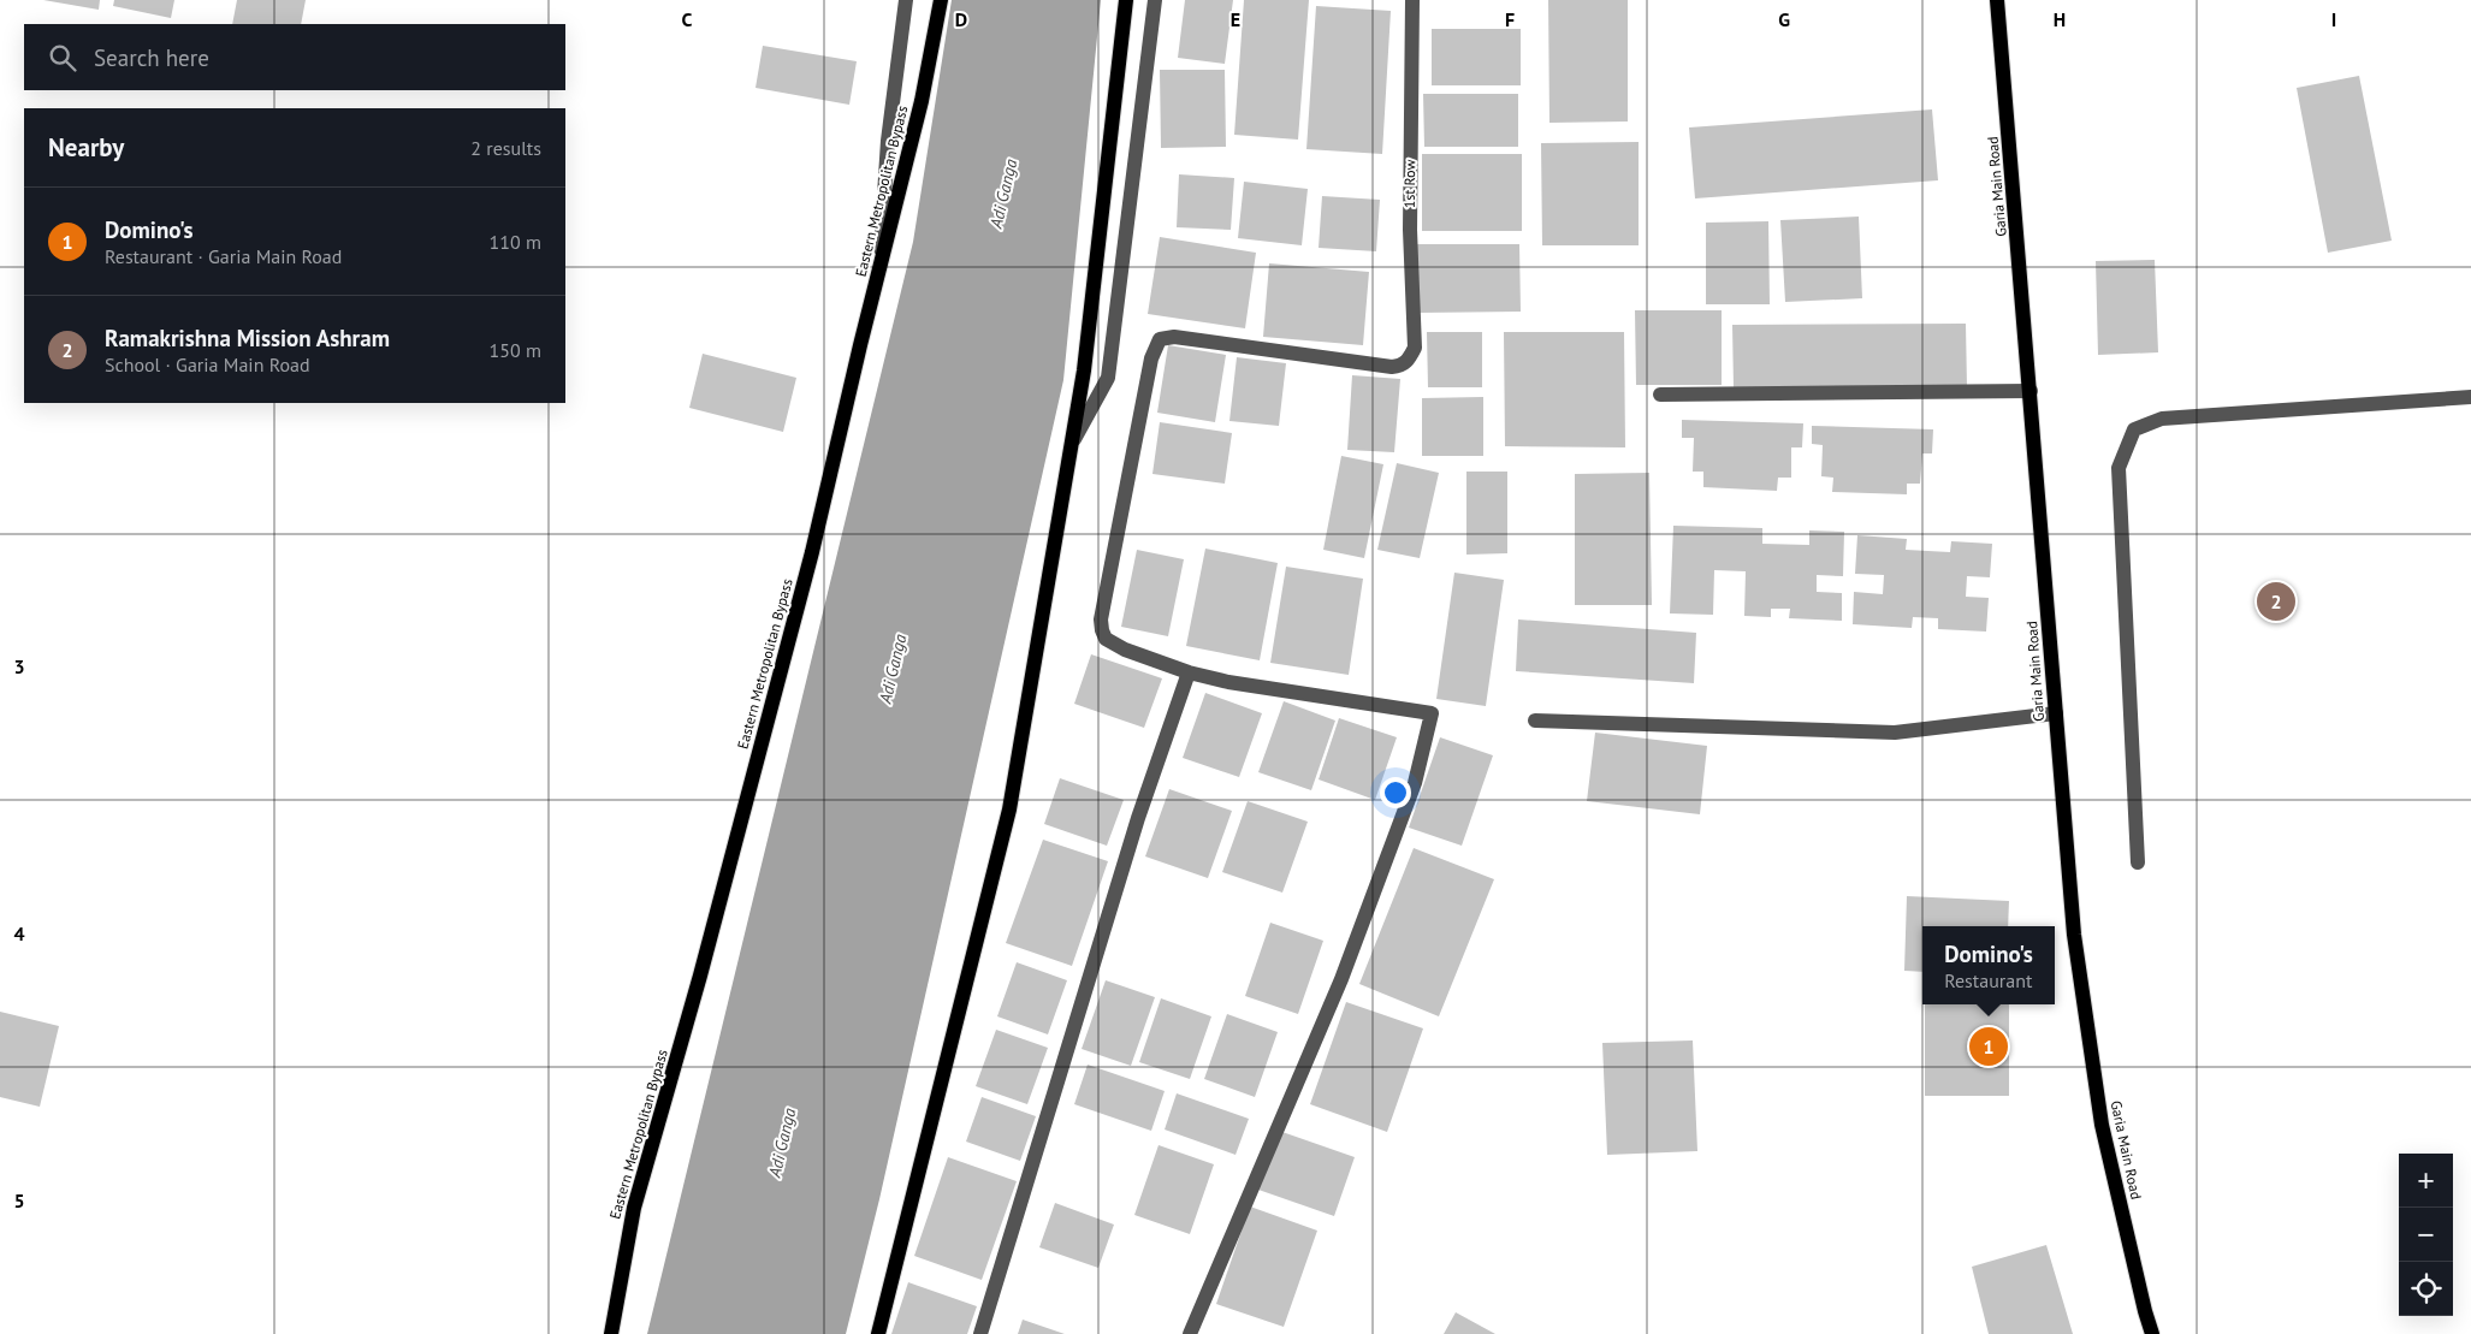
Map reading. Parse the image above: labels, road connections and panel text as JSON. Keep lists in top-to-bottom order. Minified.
{"streets":{"main road":["Garia Main Road","Eastern Metropolitan Bypass"],"street":["1st Row"]},"water":["Adi Ganga"],"page":{"search":"Search here","heading":["Nearby","2 results"],"list":[{"mark":"1","name":"Domino's","note":"Restaurant · Garia Main Road","value":"110 m"},{"mark":"2","name":"Ramakrishna Mission Ashram","note":"School · Garia Main Road","value":"150 m"}],"pins":["2","1"],"popup":["Domino's","Restaurant"],"map_buttons":["+","−"]},"grid":{"columns":["C","D","E","F","G","H","I"],"rows":["3","4","5"]}}
